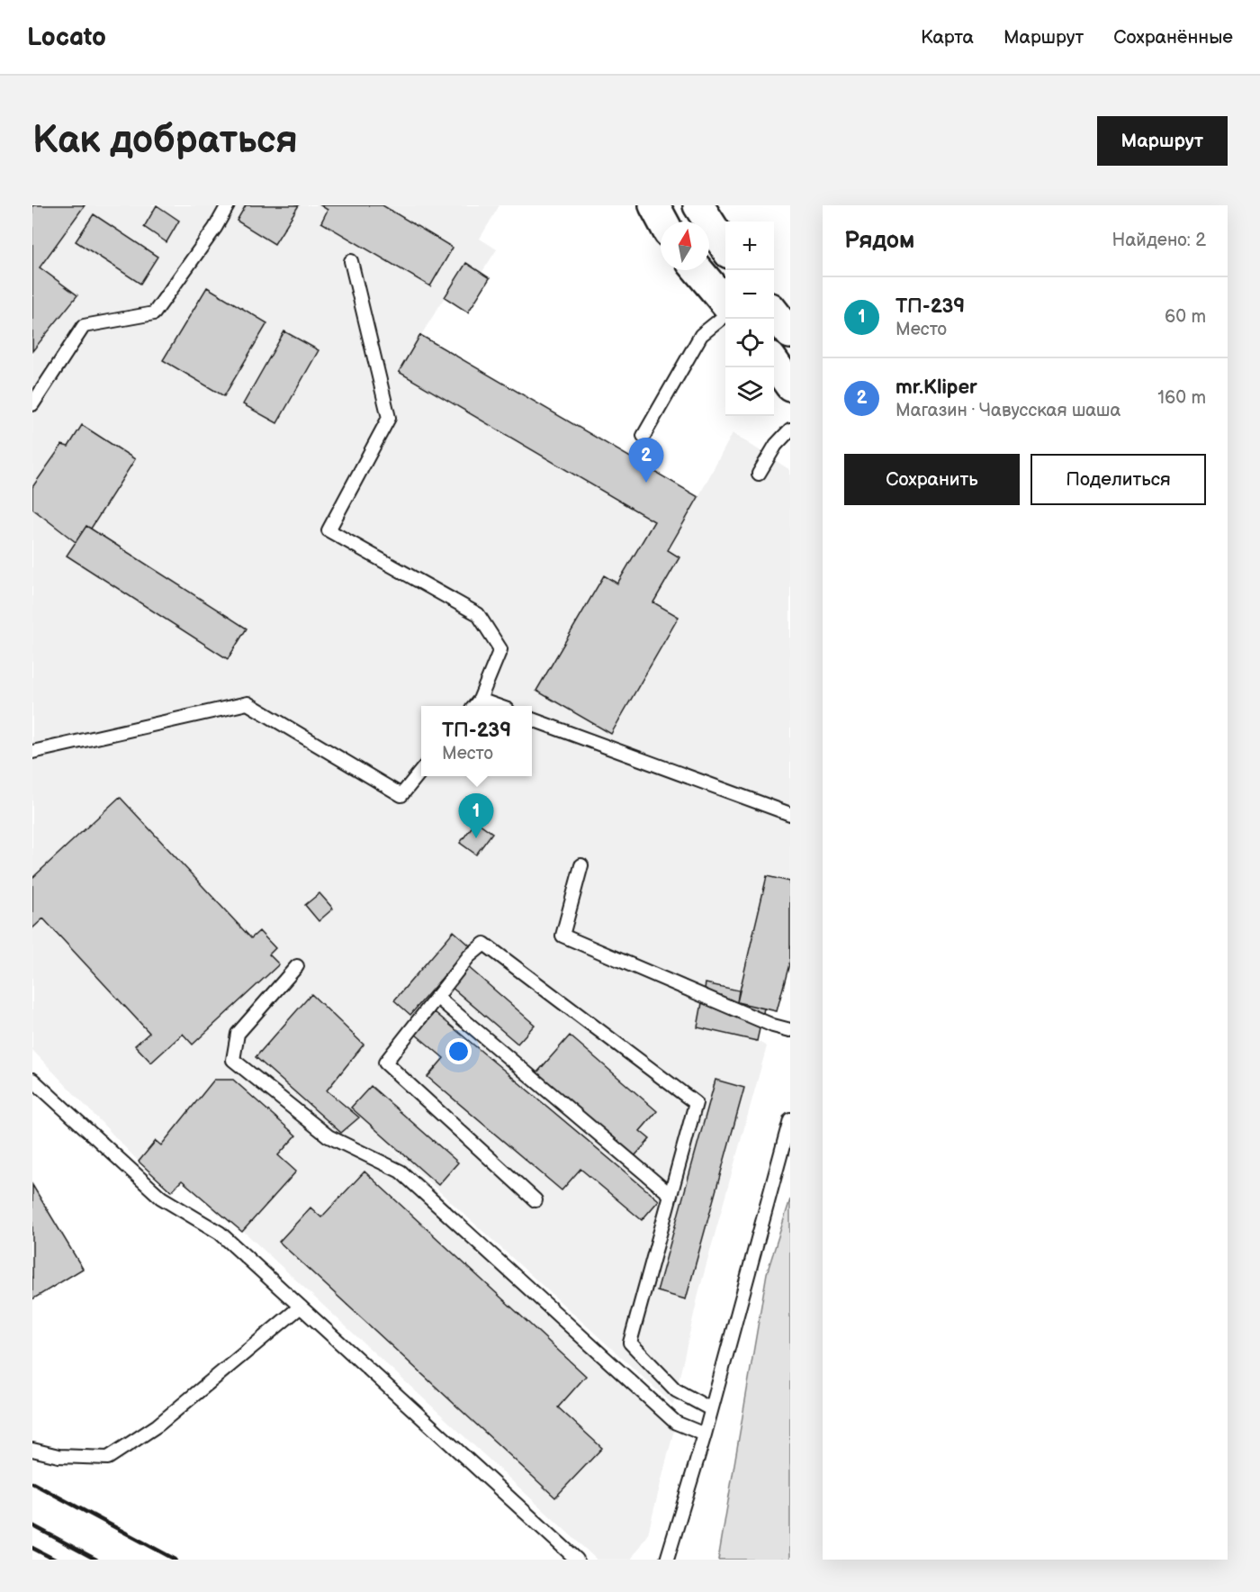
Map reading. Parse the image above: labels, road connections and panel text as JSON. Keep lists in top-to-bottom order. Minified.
{"north":"top","page":{"header":"Locato","nav":["Карта","Маршрут","Сохранённые"],"buttons":["Маршрут",["Сохранить","Поделиться"]],"title":"Как добраться","heading":["Рядом","Найдено: 2"],"map_buttons":["+","−"],"list":[{"mark":"1","name":"ТП-239","note":"Место","value":"60 m"},{"mark":"2","name":"mr.Kliper","note":"Магазин · Чавусская шаша","value":"160 m"}],"pins":["2","1"],"popup":["ТП-239","Место"]}}
